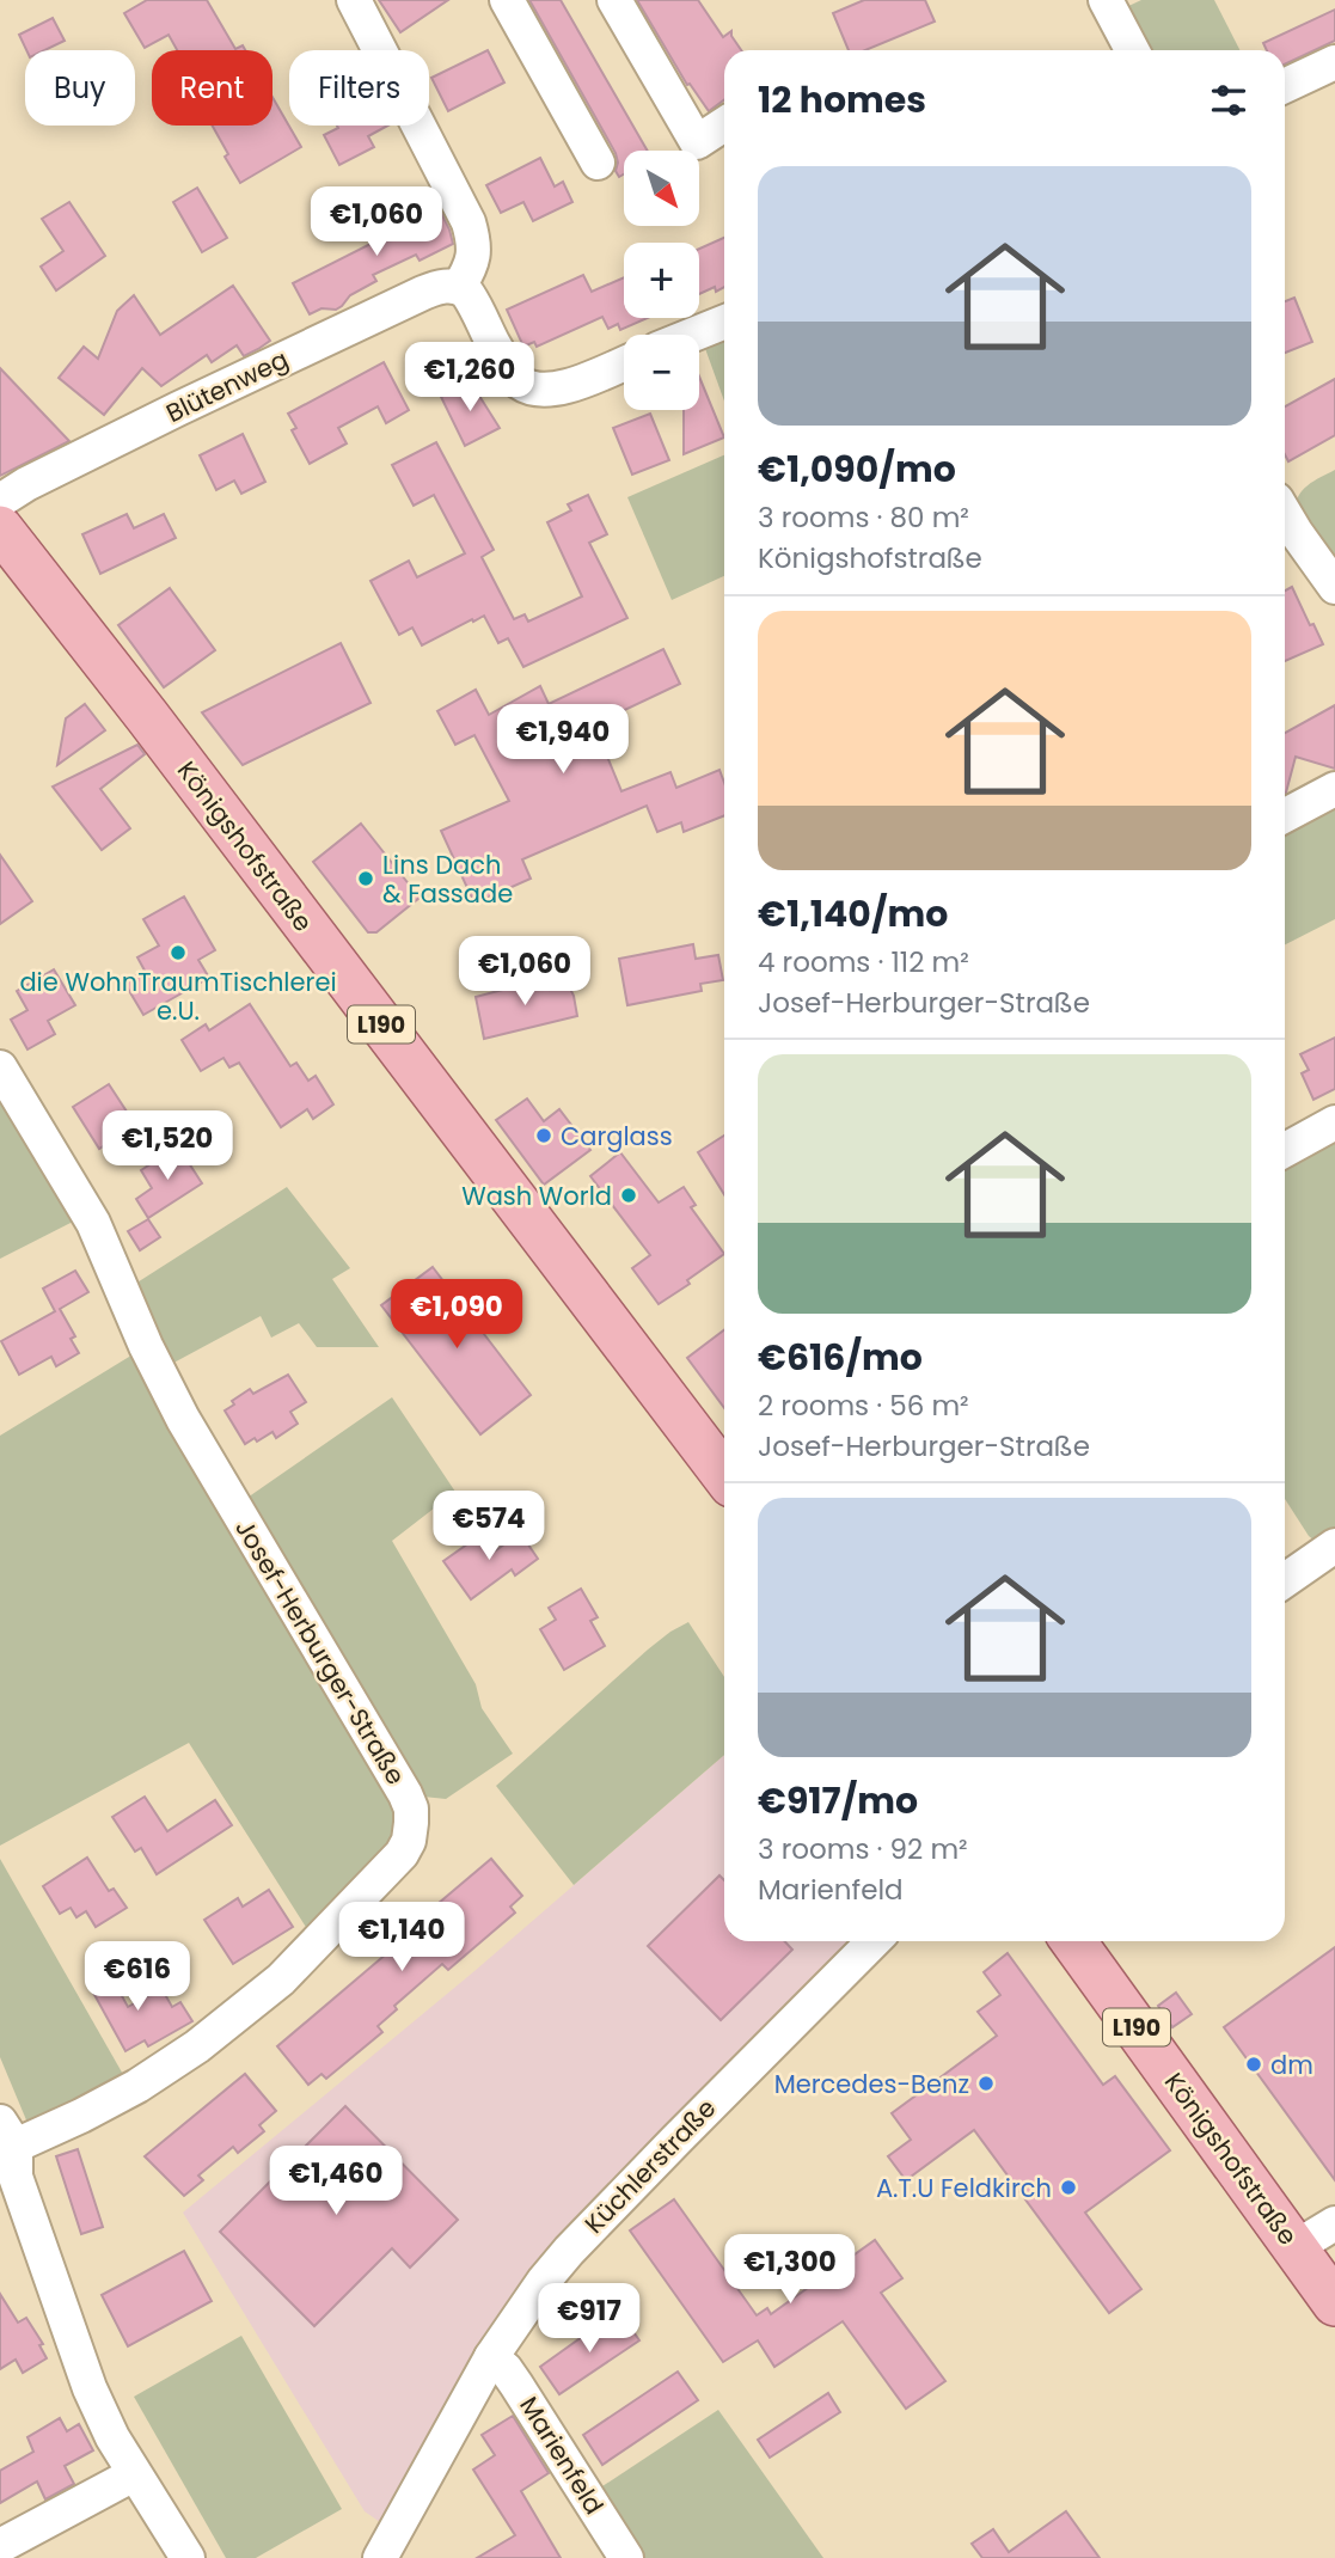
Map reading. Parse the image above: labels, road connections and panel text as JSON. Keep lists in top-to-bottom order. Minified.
{"streets":{"main road":["Königshofstraße","L190"],"street":["Blütenweg","Josef-Herburger-Straße","Küchlerstraße","Marienfeld"]},"crossings":[["Küchlerstraße","Marienfeld"]],"places":["Lins Dach & Fassade","die WohnTraumTischlerei e.U.","Carglass","Wash World","dm","Mercedes-Benz","A.T.U Feldkirch"],"north":"bottom right","page":{"chip":["Buy","Rent","Filters"],"heading":"12 homes","map_buttons":["+","−"],"list":[{"name":"€1,090/mo","note":"3 rooms · 80 m² · Königshofstraße"},{"name":"€1,140/mo","note":"4 rooms · 112 m² · Josef-Herburger-Straße"},{"name":"€616/mo","note":"2 rooms · 56 m² · Josef-Herburger-Straße"},{"name":"€917/mo","note":"3 rooms · 92 m² · Marienfeld"}],"price":["€1,060","€1,260","€1,940","€1,060","€1,520","€1,090","€574","€1,140","€616","€1,460","€1,300","€917"]}}
